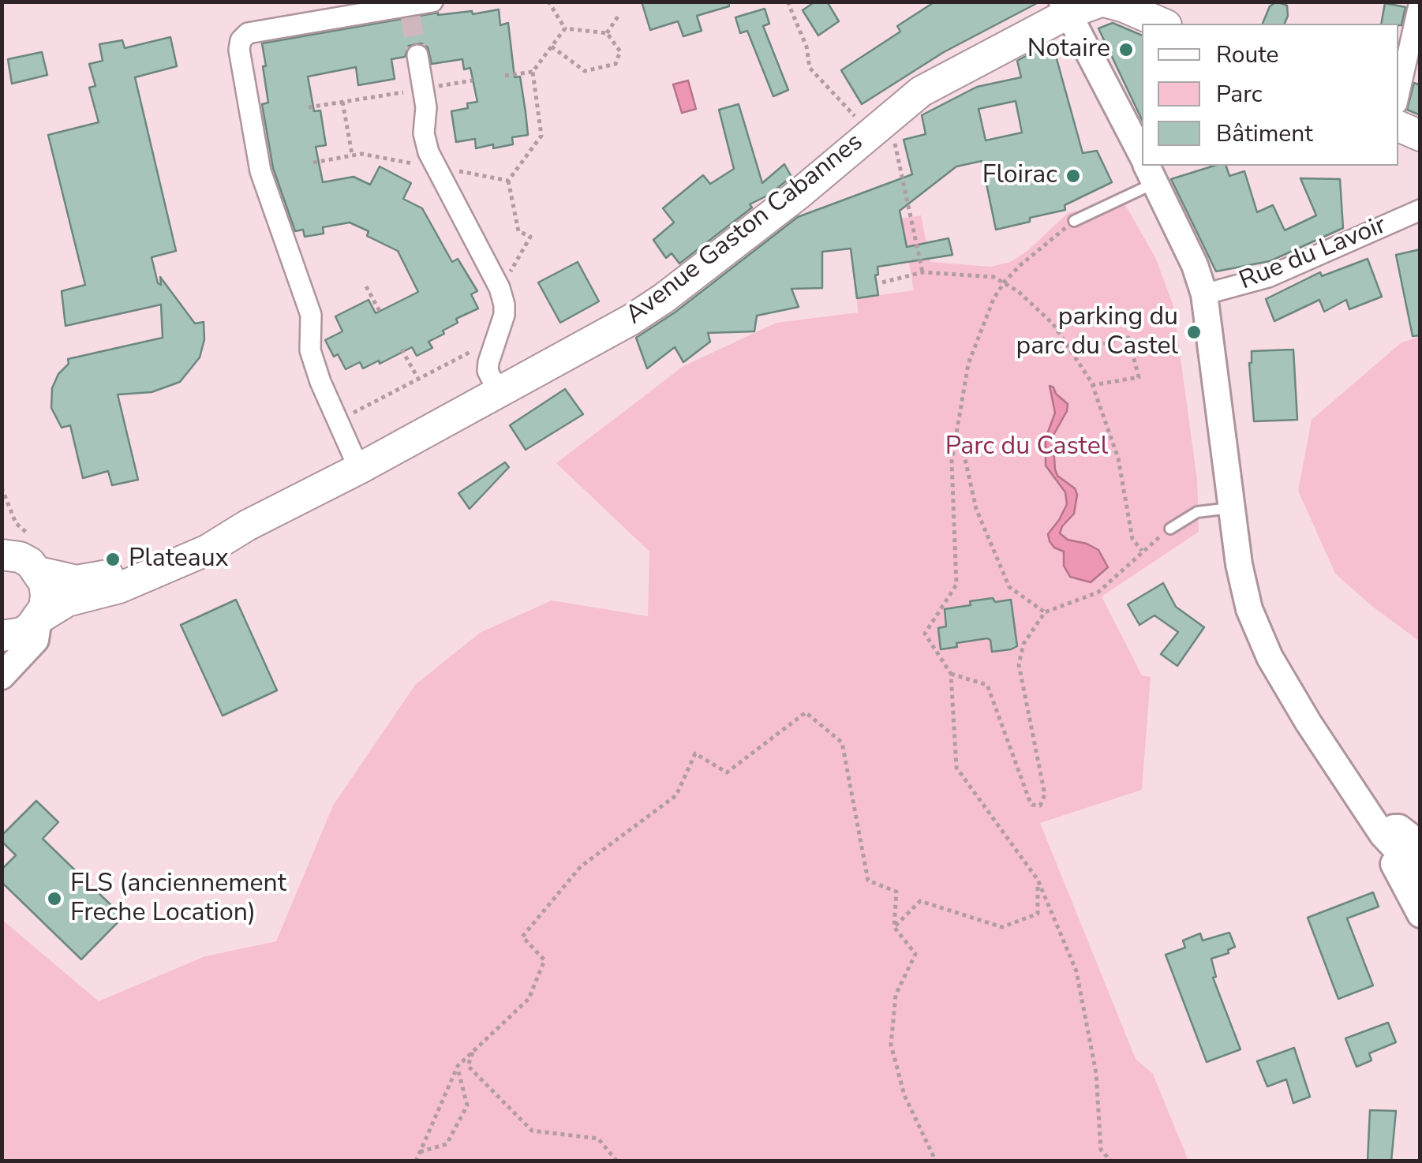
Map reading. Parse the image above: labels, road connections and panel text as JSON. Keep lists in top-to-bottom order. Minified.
{"streets":{"main road":["Avenue Gaston Cabannes"],"street":["Rue du Lavoir"]},"parks":["Parc du Castel"],"places":["Notaire","Floirac","parking du parc du Castel","Plateaux","FLS (anciennement Freche Location)"],"legend":["Route","Parc","Bâtiment"]}
